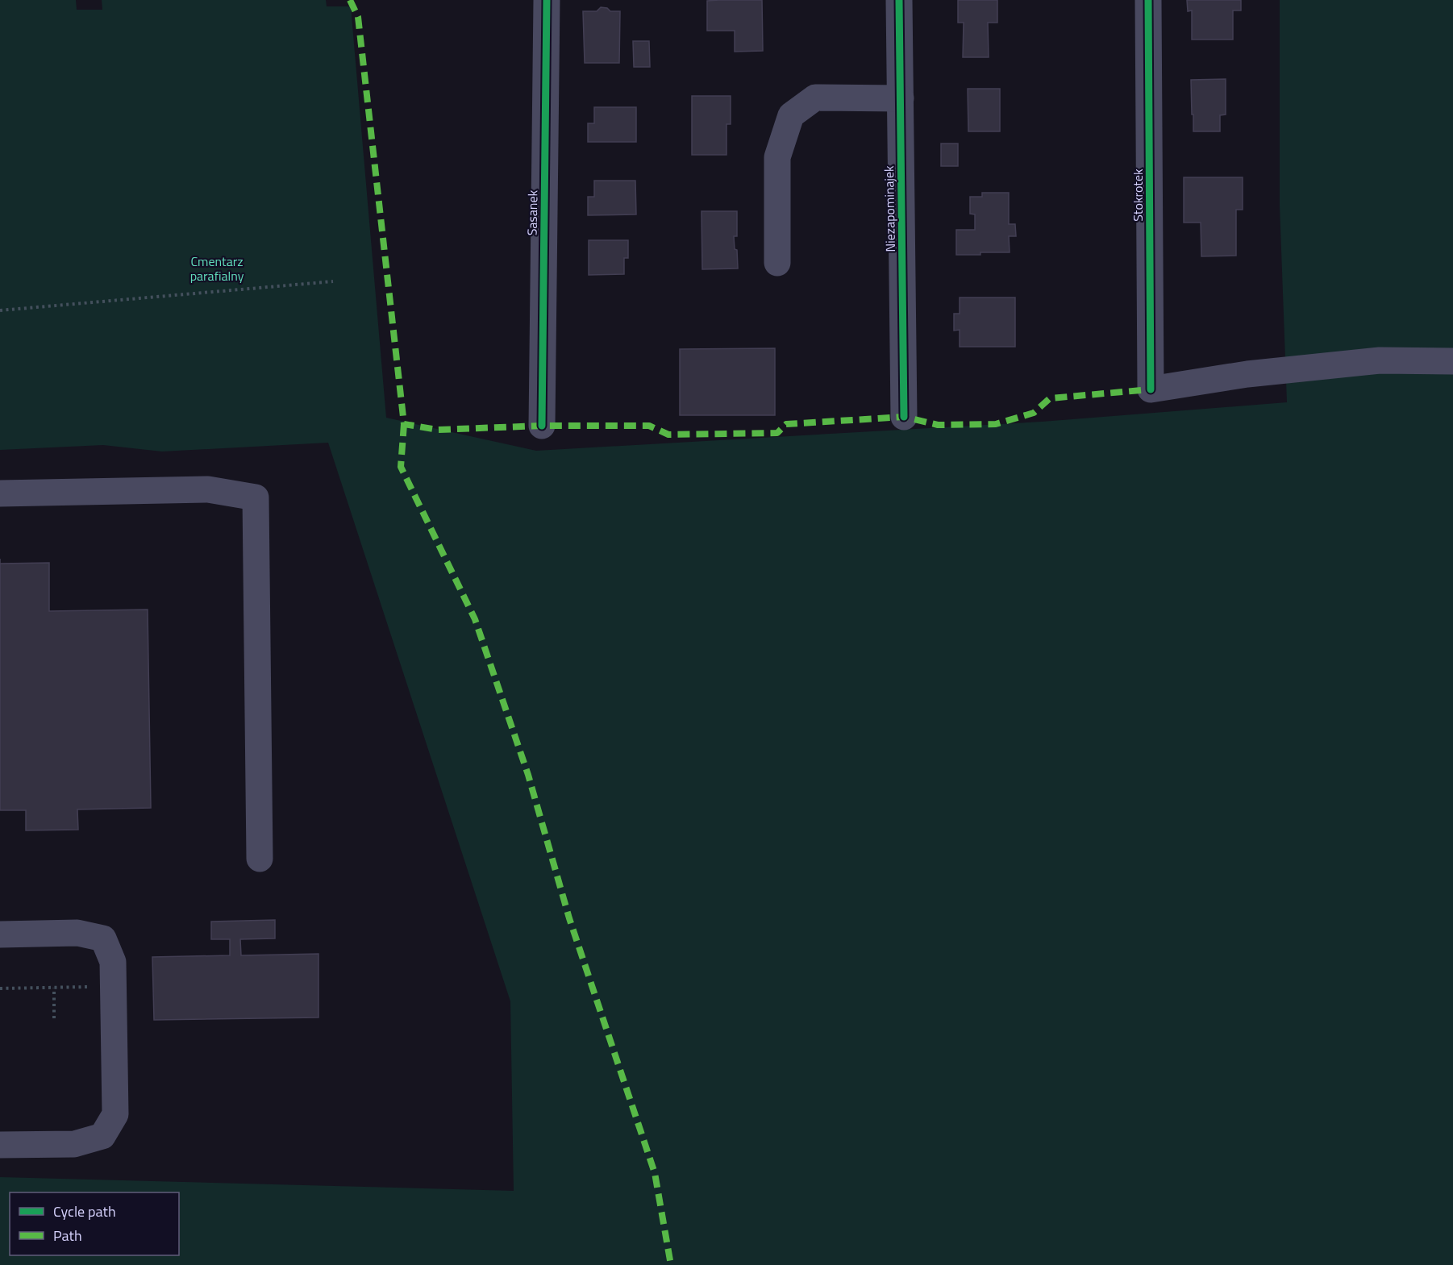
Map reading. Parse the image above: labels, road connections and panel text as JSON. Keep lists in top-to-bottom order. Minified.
{"streets":{"street":["Stokrotek","Niezapominajek","Sasanek"]},"parks":["Cmentarz parafialny"],"legend":["Cycle path","Path"]}
